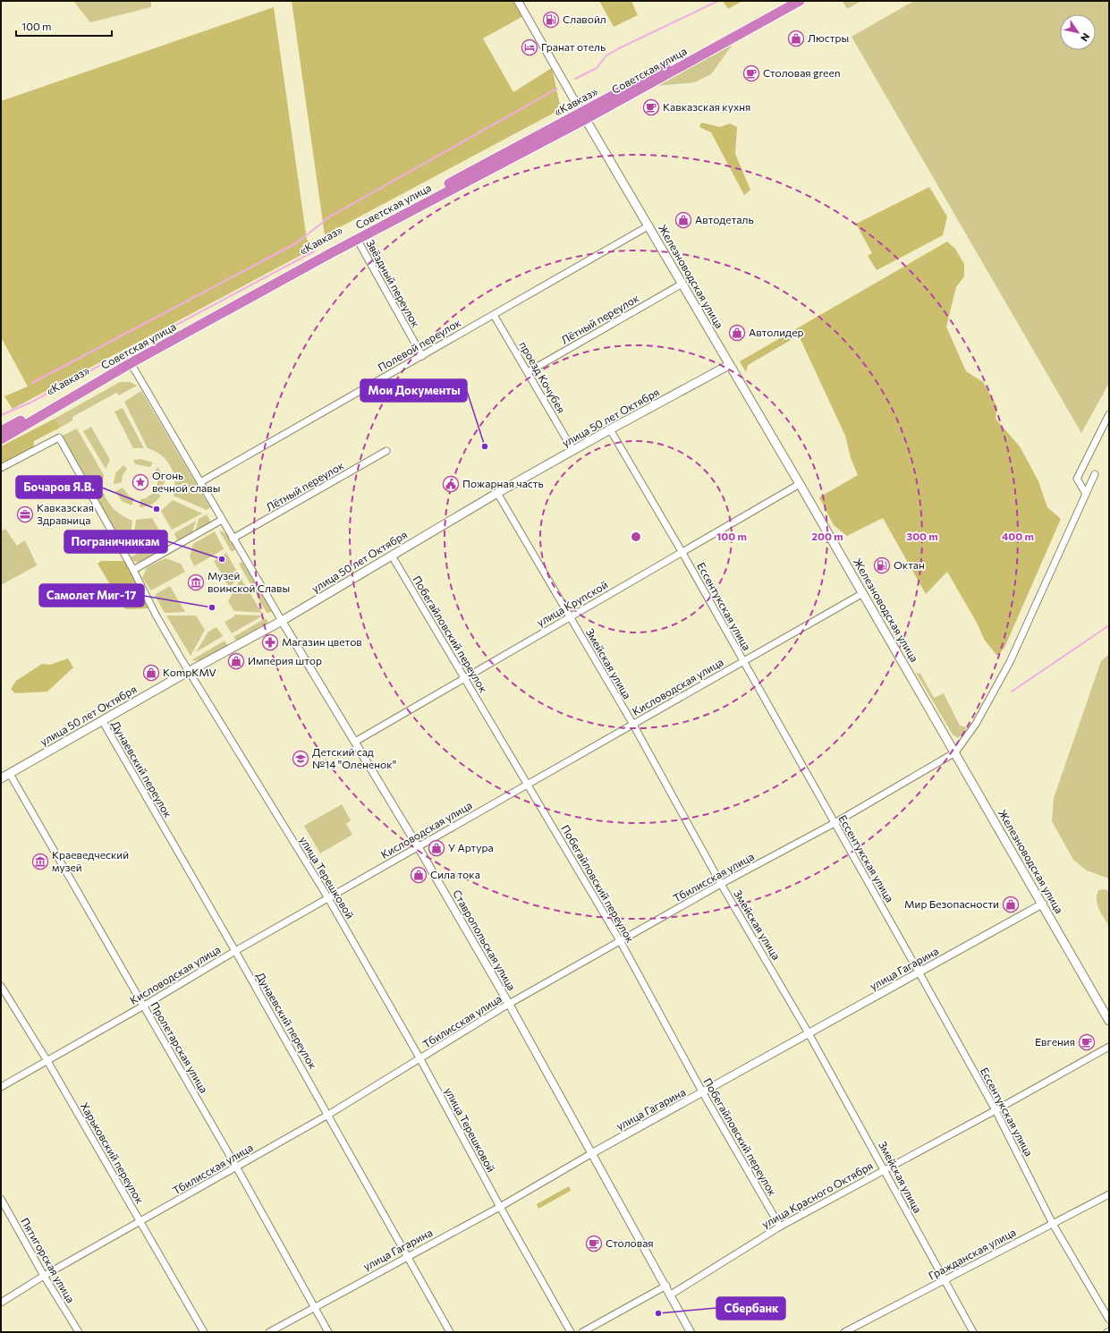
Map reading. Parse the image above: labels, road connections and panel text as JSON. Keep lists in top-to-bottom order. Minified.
{"streets":{"highway":["Советская улица","«Кавказ»"],"main road":["Железноводская улица","улица 50 лет Октября"],"street":["Звёздный переулок","Лётный переулок","Полевой переулок","проезд Кочубея","улица Крупской","Ессентукская улица","Побегайловский переулок","Змейская улица","Кисловодская улица","Дунаевский переулок","улица Терешковой","Тбилисская улица","Ставропольская улица","улица Гагарина","Пролетарская улица","Харьковский переулок","улица Красного Октября","Гражданская улица","Пятигорская улица"]},"crossings":[["Советская улица","«Кавказ»"],["Советская улица","Железноводская улица"],["Советская улица","Звёздный переулок"],["Советская улица","Ставропольская улица"],["«Кавказ»","Железноводская улица"],["«Кавказ»","Ставропольская улица"],["Железноводская улица","Лётный переулок"],["Железноводская улица","Полевой переулок"],["Железноводская улица","улица 50 лет Октября"],["Железноводская улица","улица Крупской"],["Железноводская улица","Кисловодская улица"],["Железноводская улица","Тбилисская улица"],["Железноводская улица","улица Гагарина"],["Звёздный переулок","Полевой переулок"],["Лётный переулок","проезд Кочубея"],["Лётный переулок","Ставропольская улица"],["Полевой переулок","проезд Кочубея"],["Полевой переулок","Ставропольская улица"],["проезд Кочубея","улица 50 лет Октября"],["улица 50 лет Октября","Ессентукская улица"],["улица 50 лет Октября","Побегайловский переулок"],["улица 50 лет Октября","Змейская улица"],["улица 50 лет Октября","Дунаевский переулок"],["улица 50 лет Октября","улица Терешковой"],["улица 50 лет Октября","Ставропольская улица"],["улица 50 лет Октября","Пролетарская улица"],["улица Крупской","Ессентукская улица"],["улица Крупской","Побегайловский переулок"],["улица Крупской","Змейская улица"],["улица Крупской","Ставропольская улица"],["Ессентукская улица","Кисловодская улица"],["Ессентукская улица","Тбилисская улица"],["Ессентукская улица","улица Гагарина"],["Ессентукская улица","улица Красного Октября"],["Ессентукская улица","Гражданская улица"],["Побегайловский переулок","Кисловодская улица"],["Побегайловский переулок","Тбилисская улица"],["Побегайловский переулок","улица Гагарина"],["Побегайловский переулок","улица Красного Октября"],["Змейская улица","Кисловодская улица"],["Змейская улица","Тбилисская улица"],["Змейская улица","улица Гагарина"],["Змейская улица","улица Красного Октября"],["Змейская улица","Гражданская улица"],["Кисловодская улица","Дунаевский переулок"],["Кисловодская улица","улица Терешковой"],["Кисловодская улица","Ставропольская улица"],["Кисловодская улица","Пролетарская улица"],["Кисловодская улица","Харьковский переулок"],["Дунаевский переулок","Тбилисская улица"],["Дунаевский переулок","улица Гагарина"],["улица Терешковой","Тбилисская улица"],["улица Терешковой","улица Гагарина"],["Тбилисская улица","Ставропольская улица"],["Тбилисская улица","Пролетарская улица"],["Тбилисская улица","Харьковский переулок"],["Тбилисская улица","Пятигорская улица"],["Ставропольская улица","улица Гагарина"],["Ставропольская улица","улица Красного Октября"],["улица Гагарина","Пролетарская улица"]],"places":{"fuel station":["Славойл","Октан"],"shop":["Люстры","Автодеталь","Автолидер","Империя штор","KompKMV","У Артура","Сила тока","Мир Безопасности"],"hotel":["Гранат отель"],"cafe":["Столовая green","Кавказская кухня","Евгения","Столовая"],"other":["Мои Документы","Бочаров Я.В.","Пограничникам","Самолет Миг-17","Сбербанк"],"place":["Огонь вечной славы"],"public building":["Пожарная часть"],"office":["Кавказская Здравница"],"museum":["Музей воинской Славы","Краеведческий музей"],"pharmacy":["Магазин цветов"],"school or university":["Детский сад №14 \"Олененок\""]},"scale_bar":"100 m","north":"bottom right","rings":["100 m","200 m","300 m","400 m"]}
